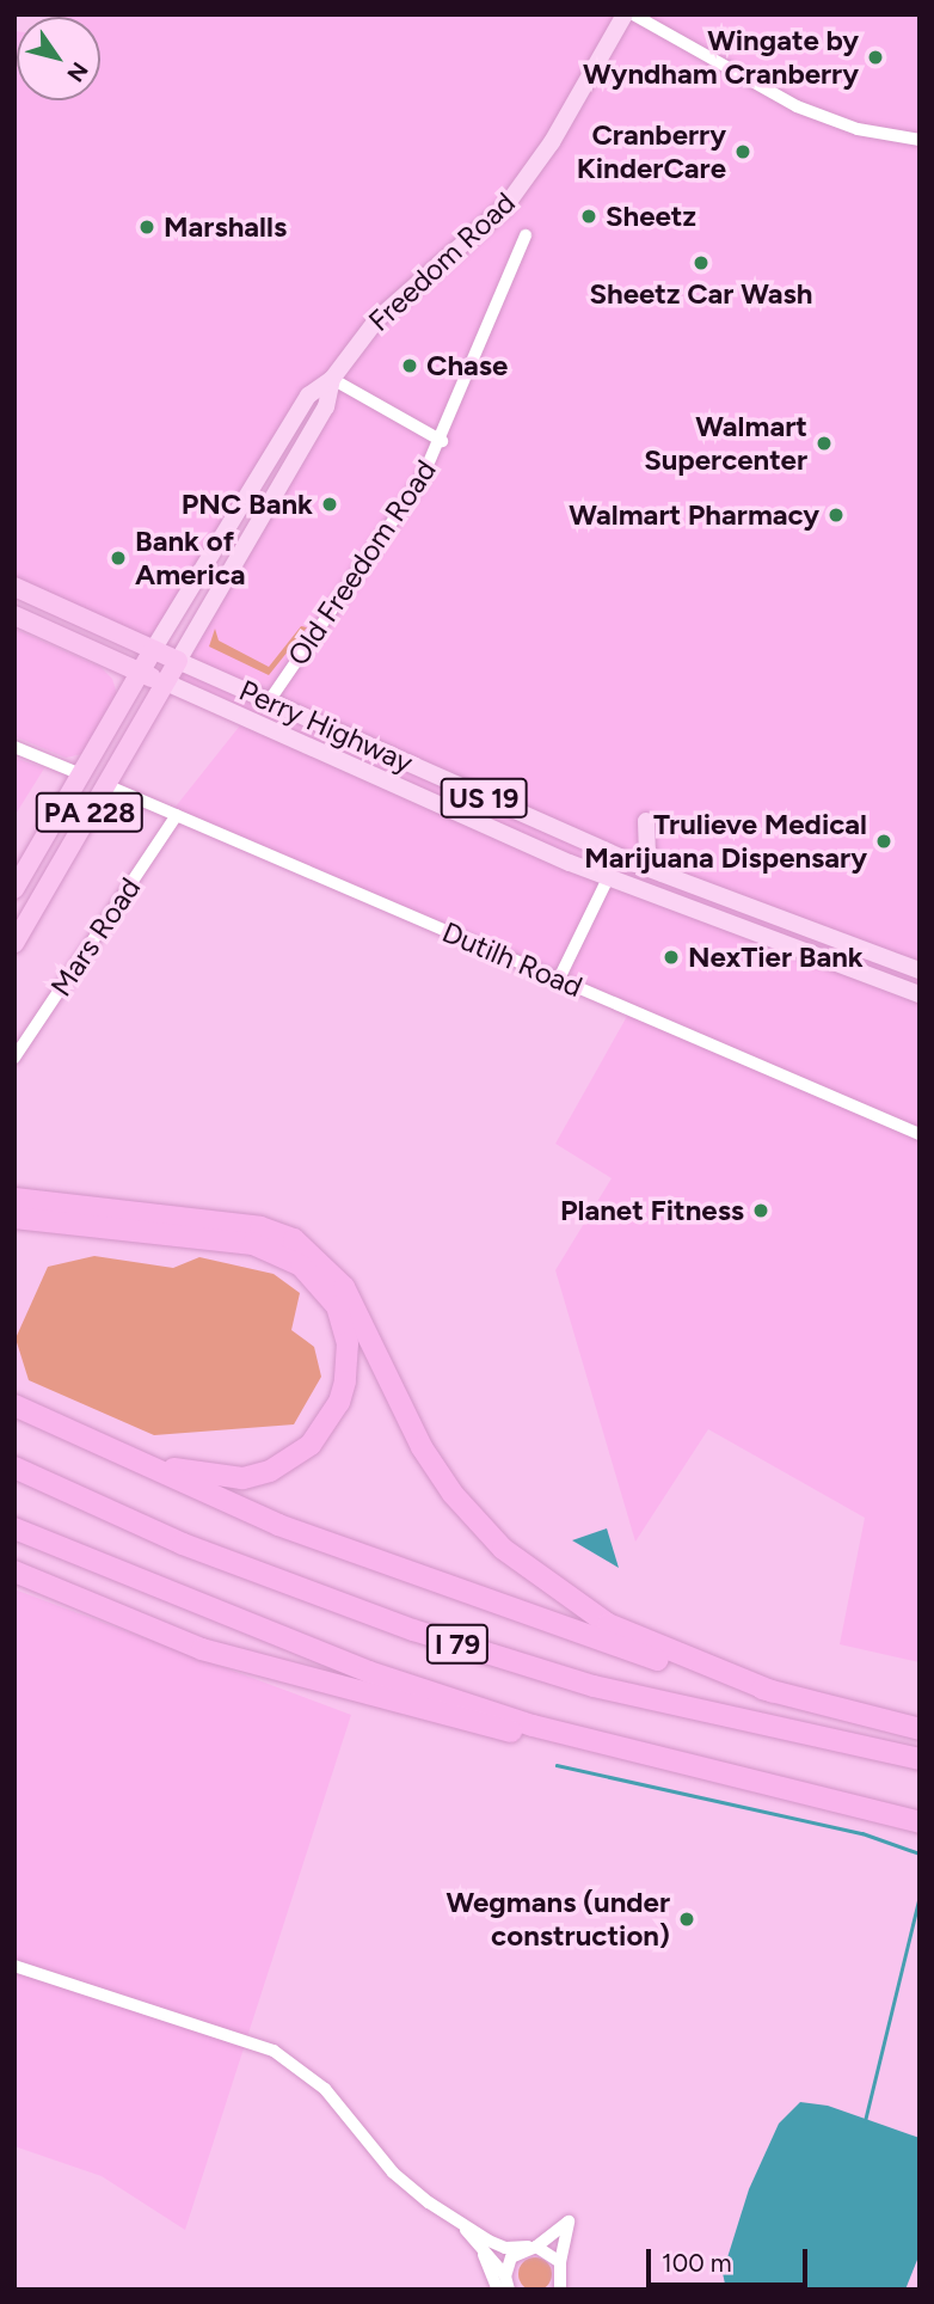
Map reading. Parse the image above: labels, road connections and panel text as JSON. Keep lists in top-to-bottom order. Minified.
{"streets":{"highway":["Freedom Road","Perry Highway","US 19","PA 228","I 79"],"street":["Old Freedom Road","Mars Road","Dutilh Road"]},"crossings":[["Freedom Road","Perry Highway"],["Freedom Road","PA 228"],["Old Freedom Road","Perry Highway"],["Perry Highway","PA 228"],["PA 228","Dutilh Road"],["Mars Road","Dutilh Road"]],"places":["Wingate by Wyndham Cranberry","Cranberry KinderCare","Sheetz","Marshalls","Sheetz Car Wash","Chase","Walmart Supercenter","PNC Bank","Walmart Pharmacy","Bank of America","Trulieve Medical Marijuana Dispensary","NexTier Bank","Planet Fitness","Wegmans (under construction)"],"scale_bar":"100 m","north":"bottom right"}
